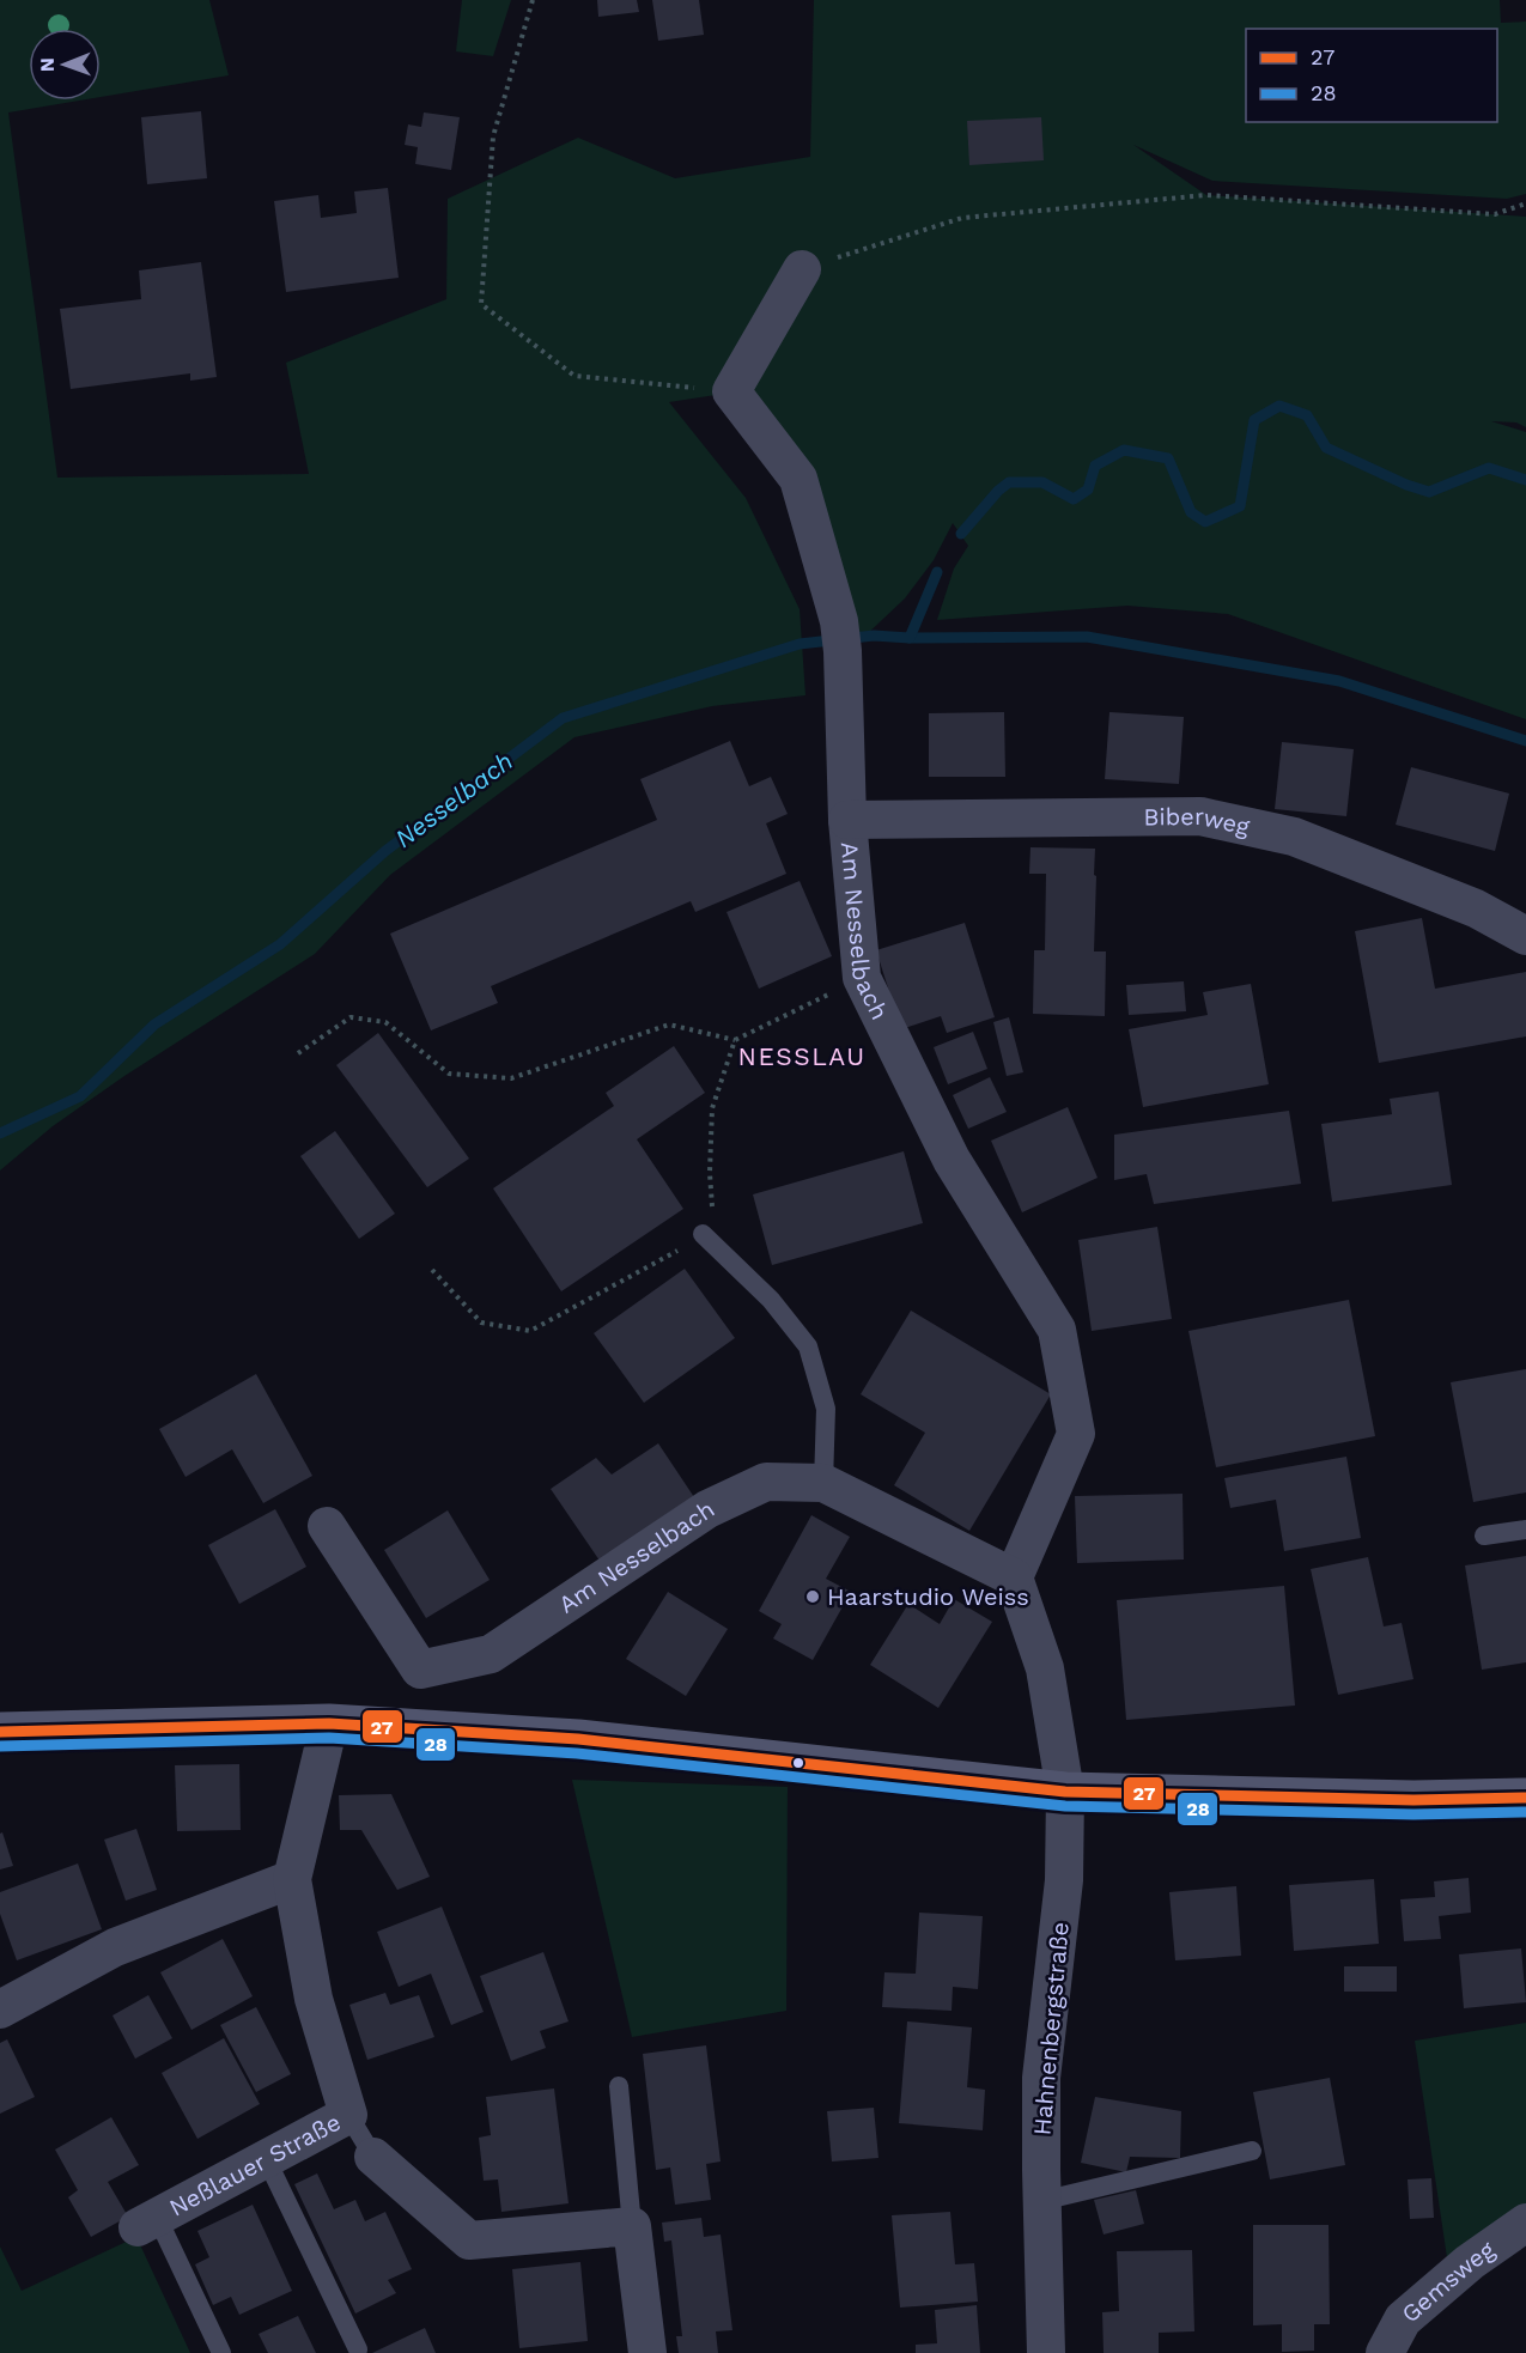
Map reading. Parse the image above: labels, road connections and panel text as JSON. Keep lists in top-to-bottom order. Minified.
{"streets":{"street":["Biberweg","Am Nesselbach","Hahnenbergstraße","Neßlauer Straße","Gemsweg"]},"crossings":[["Biberweg","Am Nesselbach"]],"districts":["NESSLAU"],"water":["Nesselbach"],"places":["Haarstudio Weiss"],"lines":["transit line 27","transit line 28"],"legend":["27","28"],"north":"left"}
